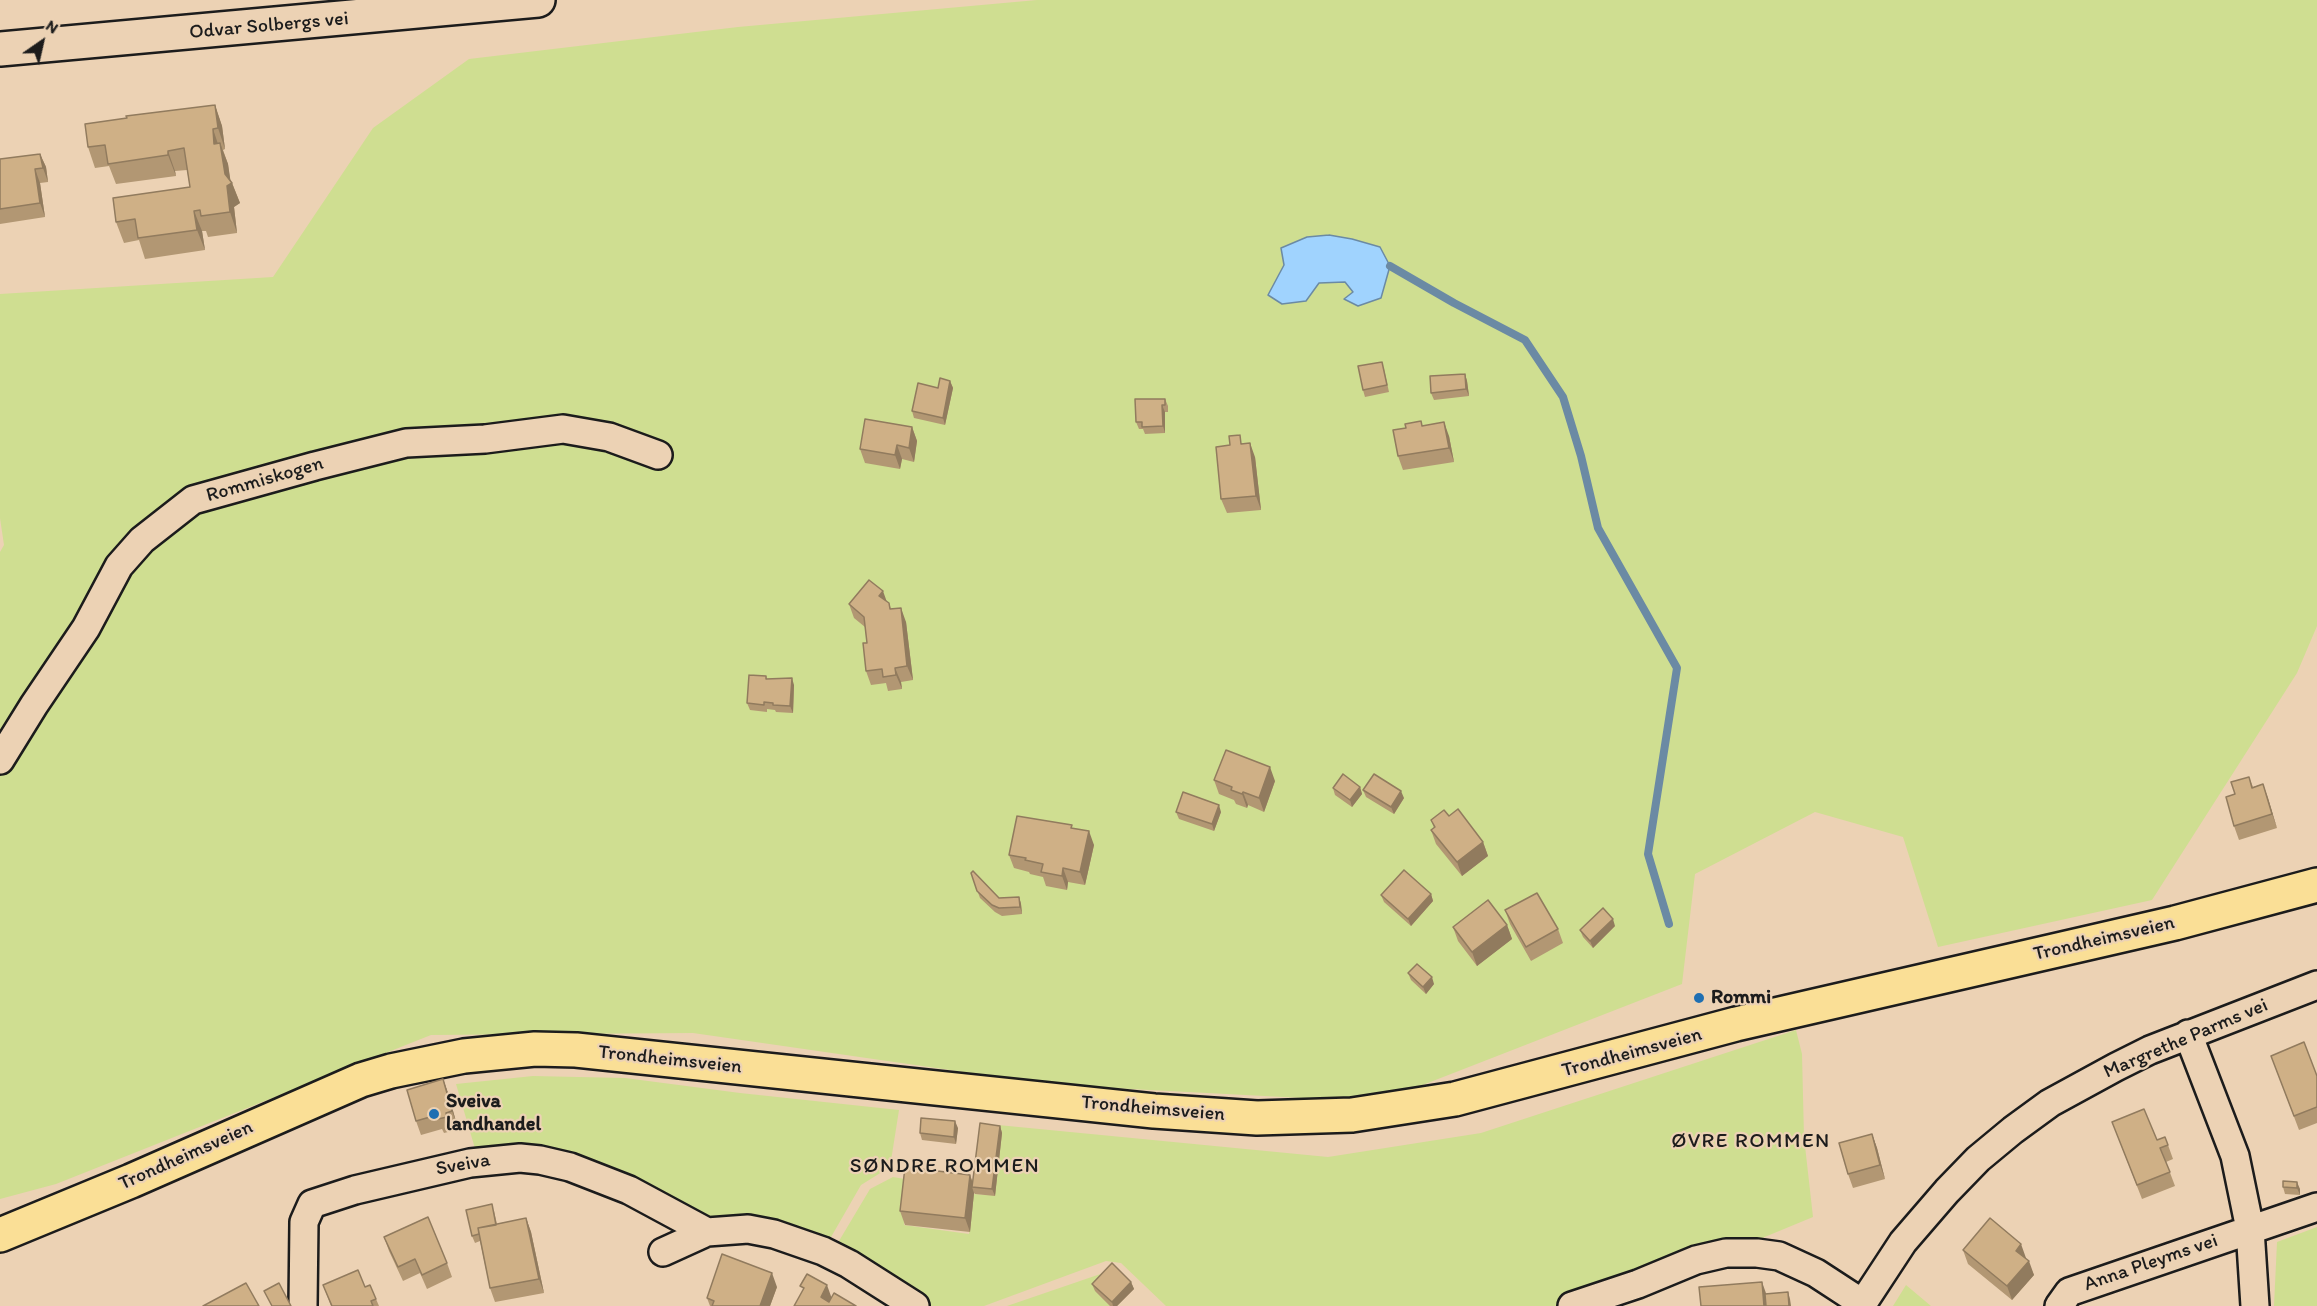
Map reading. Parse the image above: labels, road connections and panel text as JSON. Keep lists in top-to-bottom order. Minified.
{"streets":{"highway":["Trondheimsveien"],"street":["Odvar Solbergs vei","Rommiskogen","Margrethe Parms vei","Sveiva","Anna Pleyms vei"]},"districts":["ØVRE ROMMEN","SØNDRE ROMMEN"],"places":["Rommi","Sveiva landhandel"],"north":"top right"}
